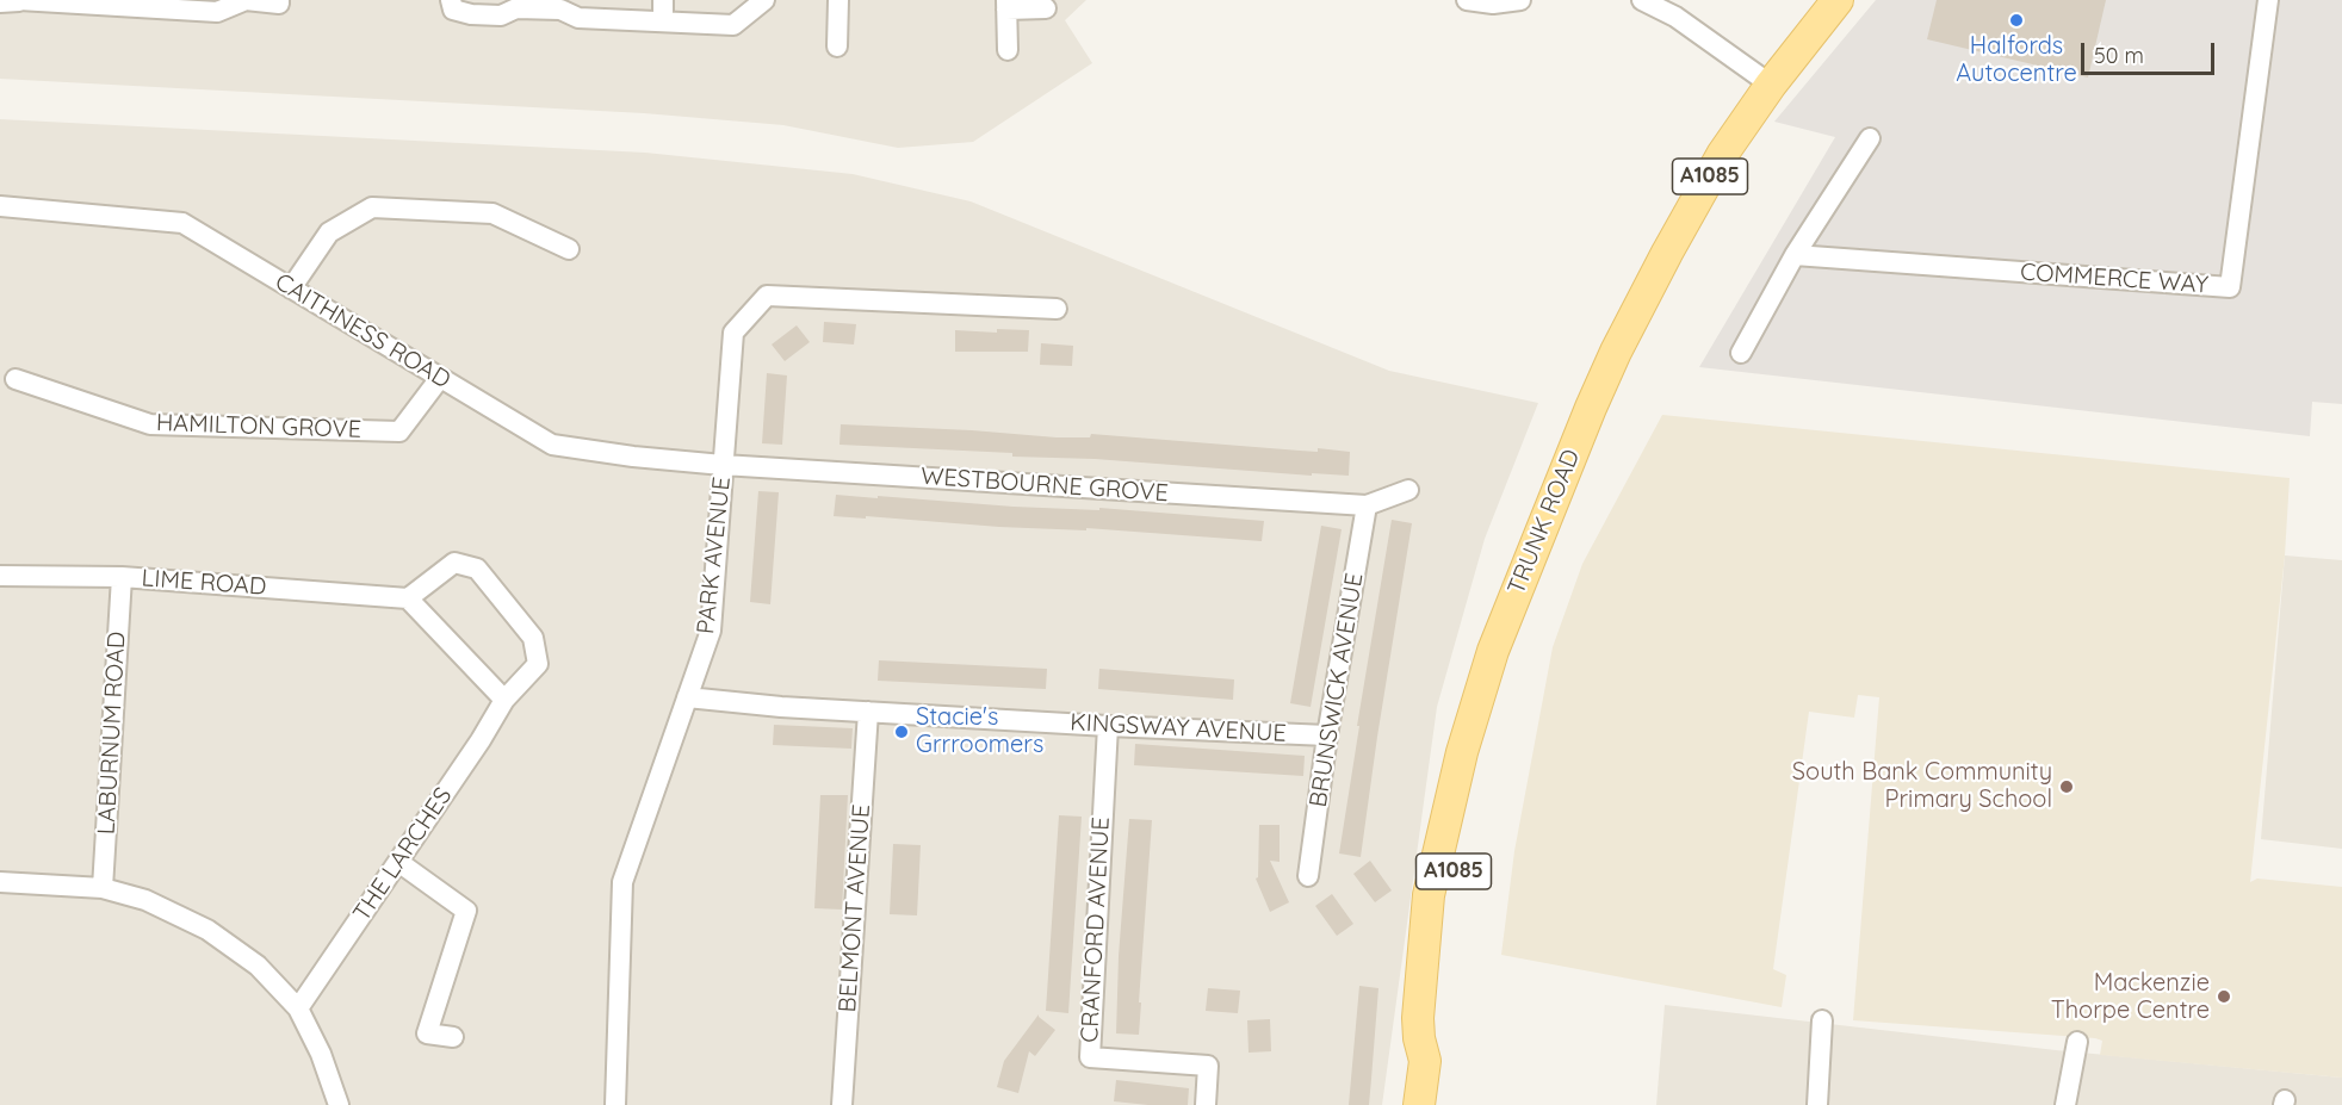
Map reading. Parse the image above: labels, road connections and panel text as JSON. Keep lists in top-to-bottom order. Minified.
{"streets":{"main road":["A1085","TRUNK ROAD"],"street":["COMMERCE WAY","CAITHNESS ROAD","HAMILTON GROVE","WESTBOURNE GROVE","PARK AVENUE","LIME ROAD","BRUNSWICK AVENUE","KINGSWAY AVENUE","LABURNUM ROAD","THE LARCHES","BELMONT AVENUE","CRANFORD AVENUE"]},"crossings":[["A1085","TRUNK ROAD"],["CAITHNESS ROAD","HAMILTON GROVE"],["CAITHNESS ROAD","WESTBOURNE GROVE"],["CAITHNESS ROAD","PARK AVENUE"],["WESTBOURNE GROVE","PARK AVENUE"],["WESTBOURNE GROVE","BRUNSWICK AVENUE"],["PARK AVENUE","KINGSWAY AVENUE"],["LIME ROAD","LABURNUM ROAD"],["LIME ROAD","THE LARCHES"],["BRUNSWICK AVENUE","KINGSWAY AVENUE"],["KINGSWAY AVENUE","BELMONT AVENUE"],["KINGSWAY AVENUE","CRANFORD AVENUE"]],"places":["Halfords Autocentre","Stacie's Grrroomers","South Bank Community Primary School","Mackenzie Thorpe Centre"],"scale_bar":"50 m"}
